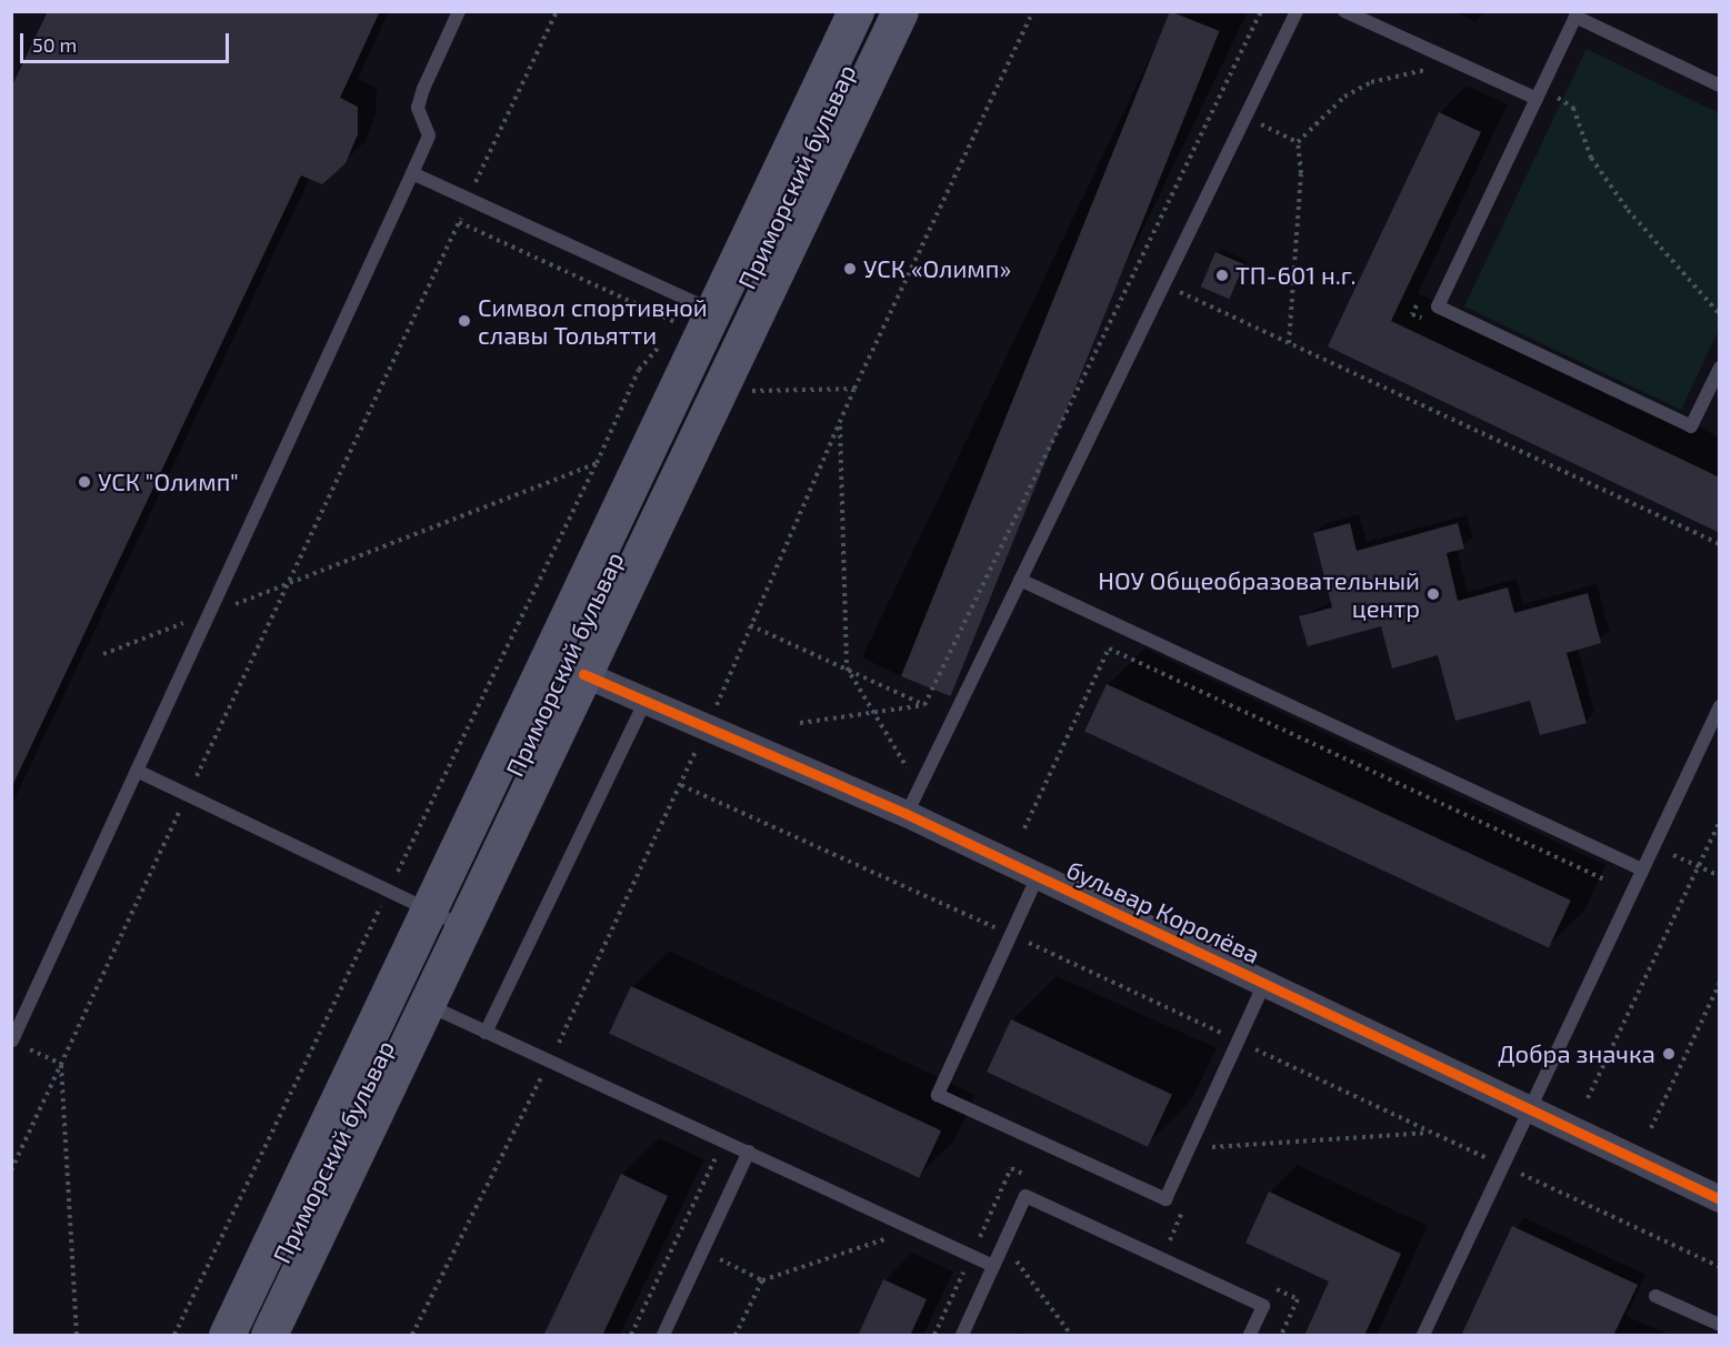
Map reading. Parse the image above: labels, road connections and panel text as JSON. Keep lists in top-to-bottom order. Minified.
{"streets":{"main road":["Приморский бульвар"],"street":["бульвар Королёва"]},"crossings":[["Приморский бульвар","бульвар Королёва"]],"places":["УСК «Олимп»","ТП-601 н.г.","Символ спортивной славы Тольятти","УСК \"Олимп\"","НОУ Общеобразовательный центр","Добра значка"],"scale_bar":"50 m"}
